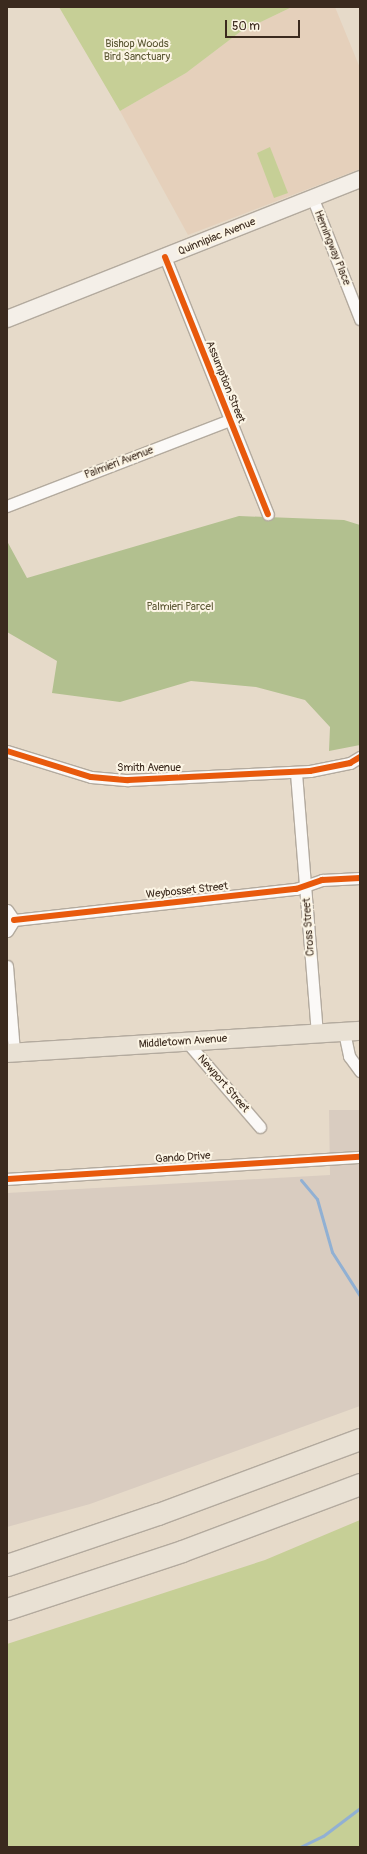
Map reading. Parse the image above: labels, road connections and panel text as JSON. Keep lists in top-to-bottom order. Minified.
{"streets":{"main road":["Quinnipiac Avenue","Middletown Avenue"],"street":["Hemingway Place","Assumption Street","Palmieri Avenue","Smith Avenue","Weybosset Street","Cross Street","Newport Street","Gando Drive"]},"crossings":[["Quinnipiac Avenue","Hemingway Place"],["Quinnipiac Avenue","Assumption Street"],["Assumption Street","Palmieri Avenue"],["Smith Avenue","Cross Street"],["Weybosset Street","Cross Street"],["Cross Street","Middletown Avenue"],["Middletown Avenue","Newport Street"]],"parks":["Bishop Woods Bird Sanctuary","Palmieri Parcel"],"scale_bar":"50 m"}
